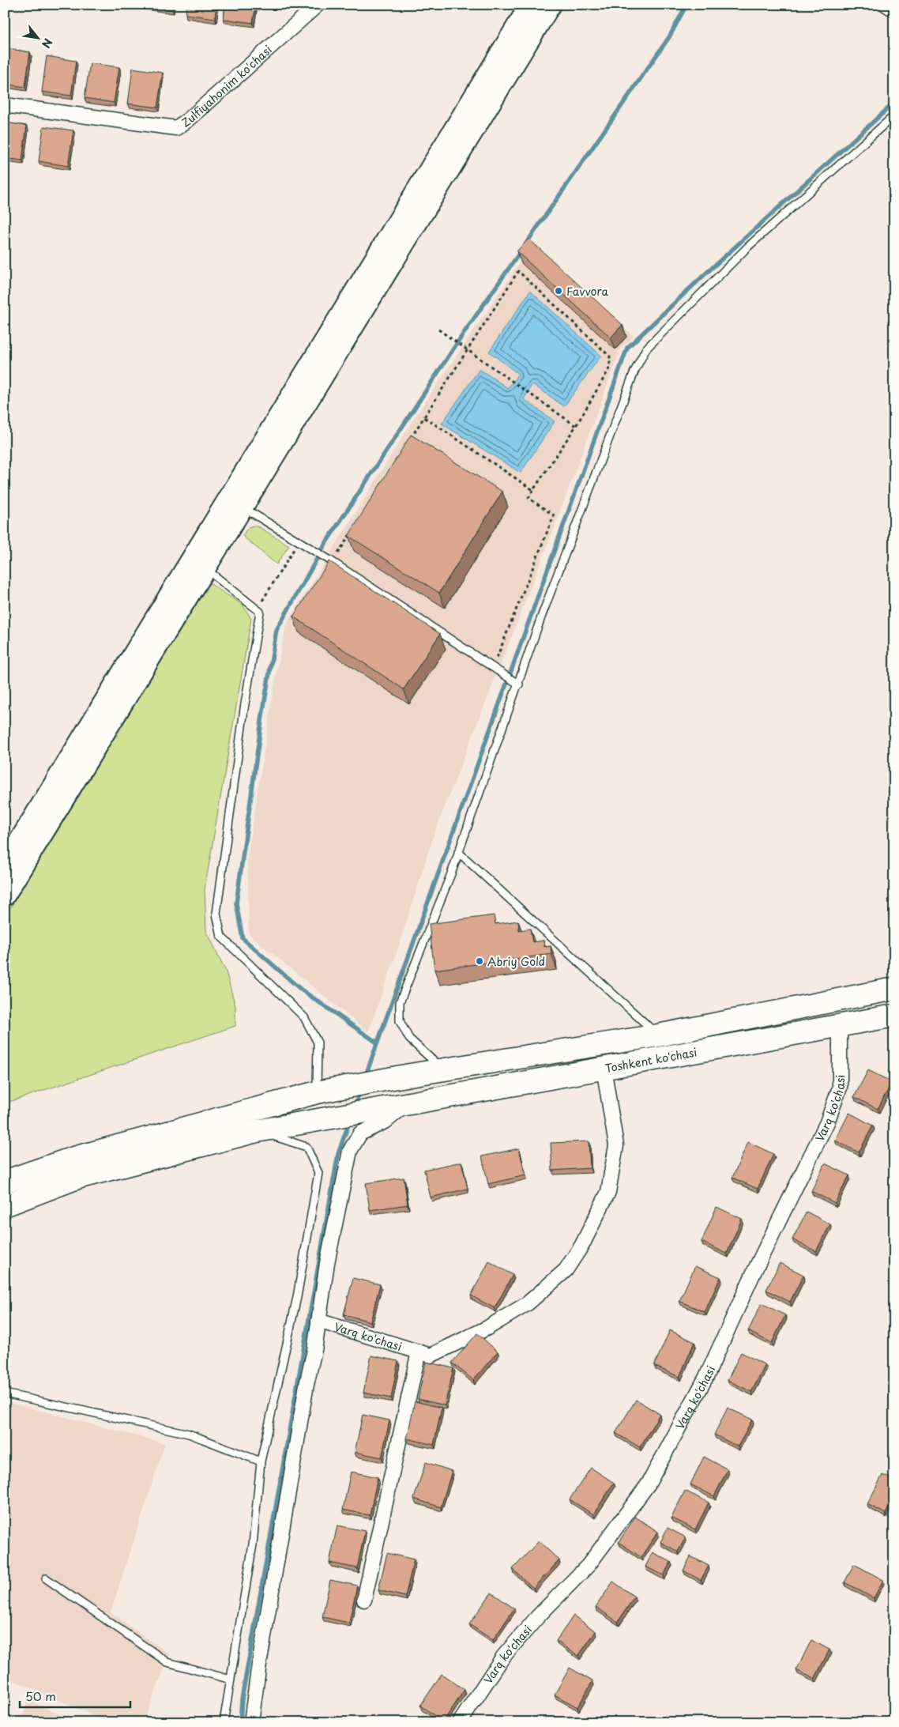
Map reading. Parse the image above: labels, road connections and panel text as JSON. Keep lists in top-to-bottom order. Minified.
{"streets":{"highway":["Toshkent ko'chasi"],"street":["Zulfiyahonim ko'chasi","Varq ko'chasi"]},"crossings":[["Toshkent ko'chasi","Varq ko'chasi"]],"places":["Favvora","Abriy Gold"],"scale_bar":"50 m","north":"bottom right"}
